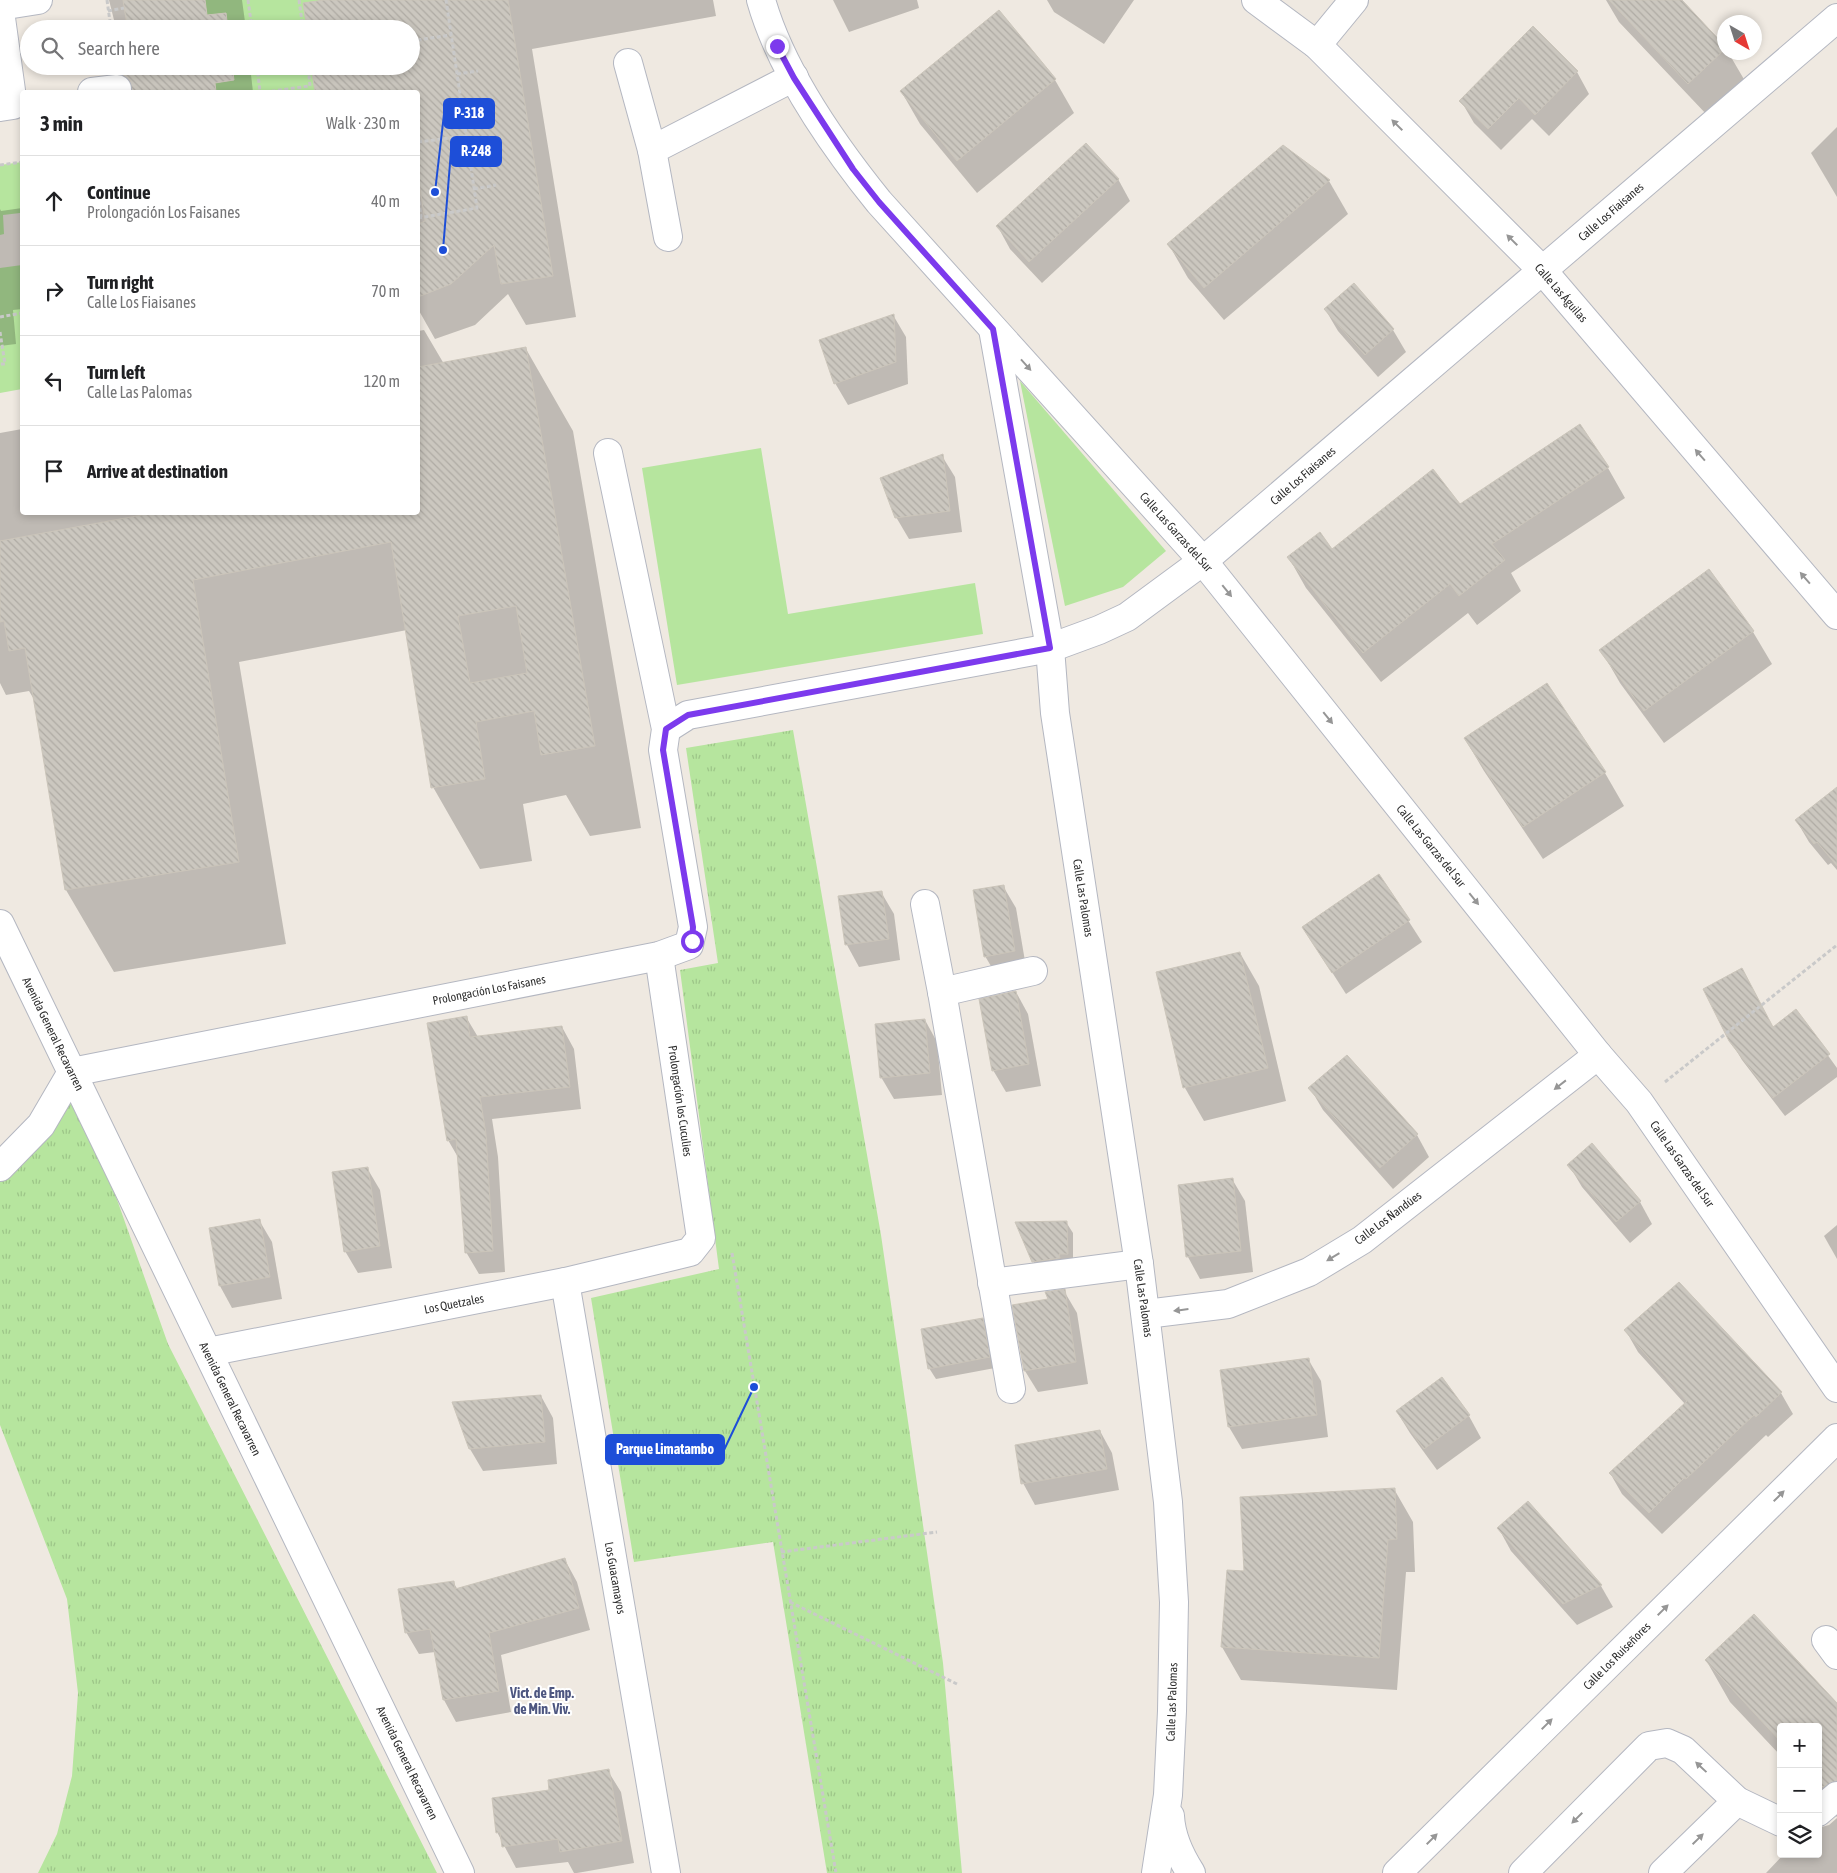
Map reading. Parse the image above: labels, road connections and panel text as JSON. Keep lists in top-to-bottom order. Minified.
{"streets":{"street":["Calle Los Fiaisanes","Calle Las Águilas","Calle Las Garzas del Sur","Calle Las Palomas","Prolongación Los Faisanes","Avenida General Recavarren","Prolongación los Cuculies","Calle Los Ñandúes","Los Quetzales","Los Guacamayos","Calle Los Ruiseñores"]},"crossings":[["Calle Los Fiaisanes","Calle Las Águilas"],["Calle Los Fiaisanes","Calle Las Garzas del Sur"],["Calle Los Fiaisanes","Calle Las Palomas"],["Calle Los Fiaisanes","Prolongación Los Faisanes"],["Calle Las Garzas del Sur","Calle Las Palomas"],["Calle Las Garzas del Sur","Calle Los Ñandúes"],["Calle Las Palomas","Calle Los Ñandúes"],["Prolongación Los Faisanes","Avenida General Recavarren"],["Prolongación Los Faisanes","Prolongación los Cuculies"],["Avenida General Recavarren","Los Quetzales"],["Prolongación los Cuculies","Los Quetzales"],["Los Quetzales","Los Guacamayos"]],"one_way":["Calle Las Águilas","Calle Las Garzas del Sur","Calle Los Ñandúes","Calle Los Ruiseñores"],"districts":["Vict. de Emp. de Min. Viv."],"places":["P-318","R-248","Parque Limatambo"],"north":"bottom right","page":{"search":"Search here","heading":["3 min","Walk · 230 m"],"list":[["Continue","Prolongación Los Faisanes","40 m"],["Turn right","Calle Los Fiaisanes","70 m"],["Turn left","Calle Las Palomas","120 m"],"Arrive at destination"],"map_buttons":["+","−"]}}
